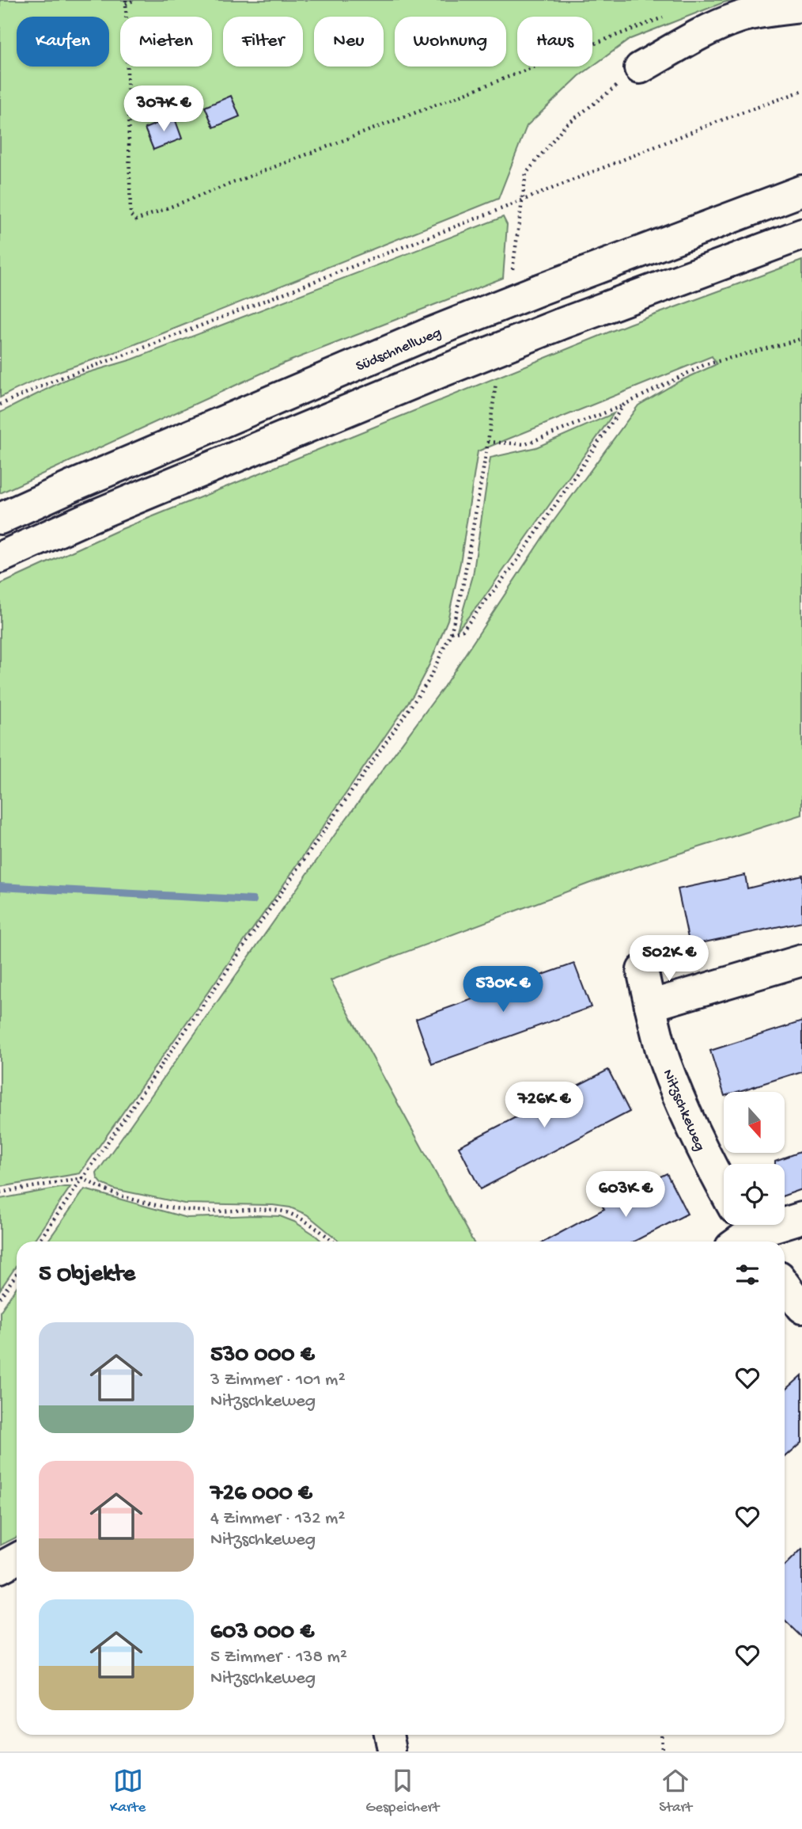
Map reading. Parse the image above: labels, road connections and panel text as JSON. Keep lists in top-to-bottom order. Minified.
{"streets":{"main road":["Südschnellweg","Nitzschkeweg"]},"north":"bottom","page":{"chip":["Kaufen","Mieten","Filter","Neu","Wohnung","Haus"],"price":["307K €","502K €","530K €","726K €","603K €"],"heading":"5 Objekte","list":[{"name":"530 000 €","note":"3 Zimmer · 101 m² · Nitzschkeweg"},{"name":"726 000 €","note":"4 Zimmer · 132 m² · Nitzschkeweg"},{"name":"603 000 €","note":"5 Zimmer · 138 m² · Nitzschkeweg"}],"tabs":["Karte","Gespeichert","Start"]}}
